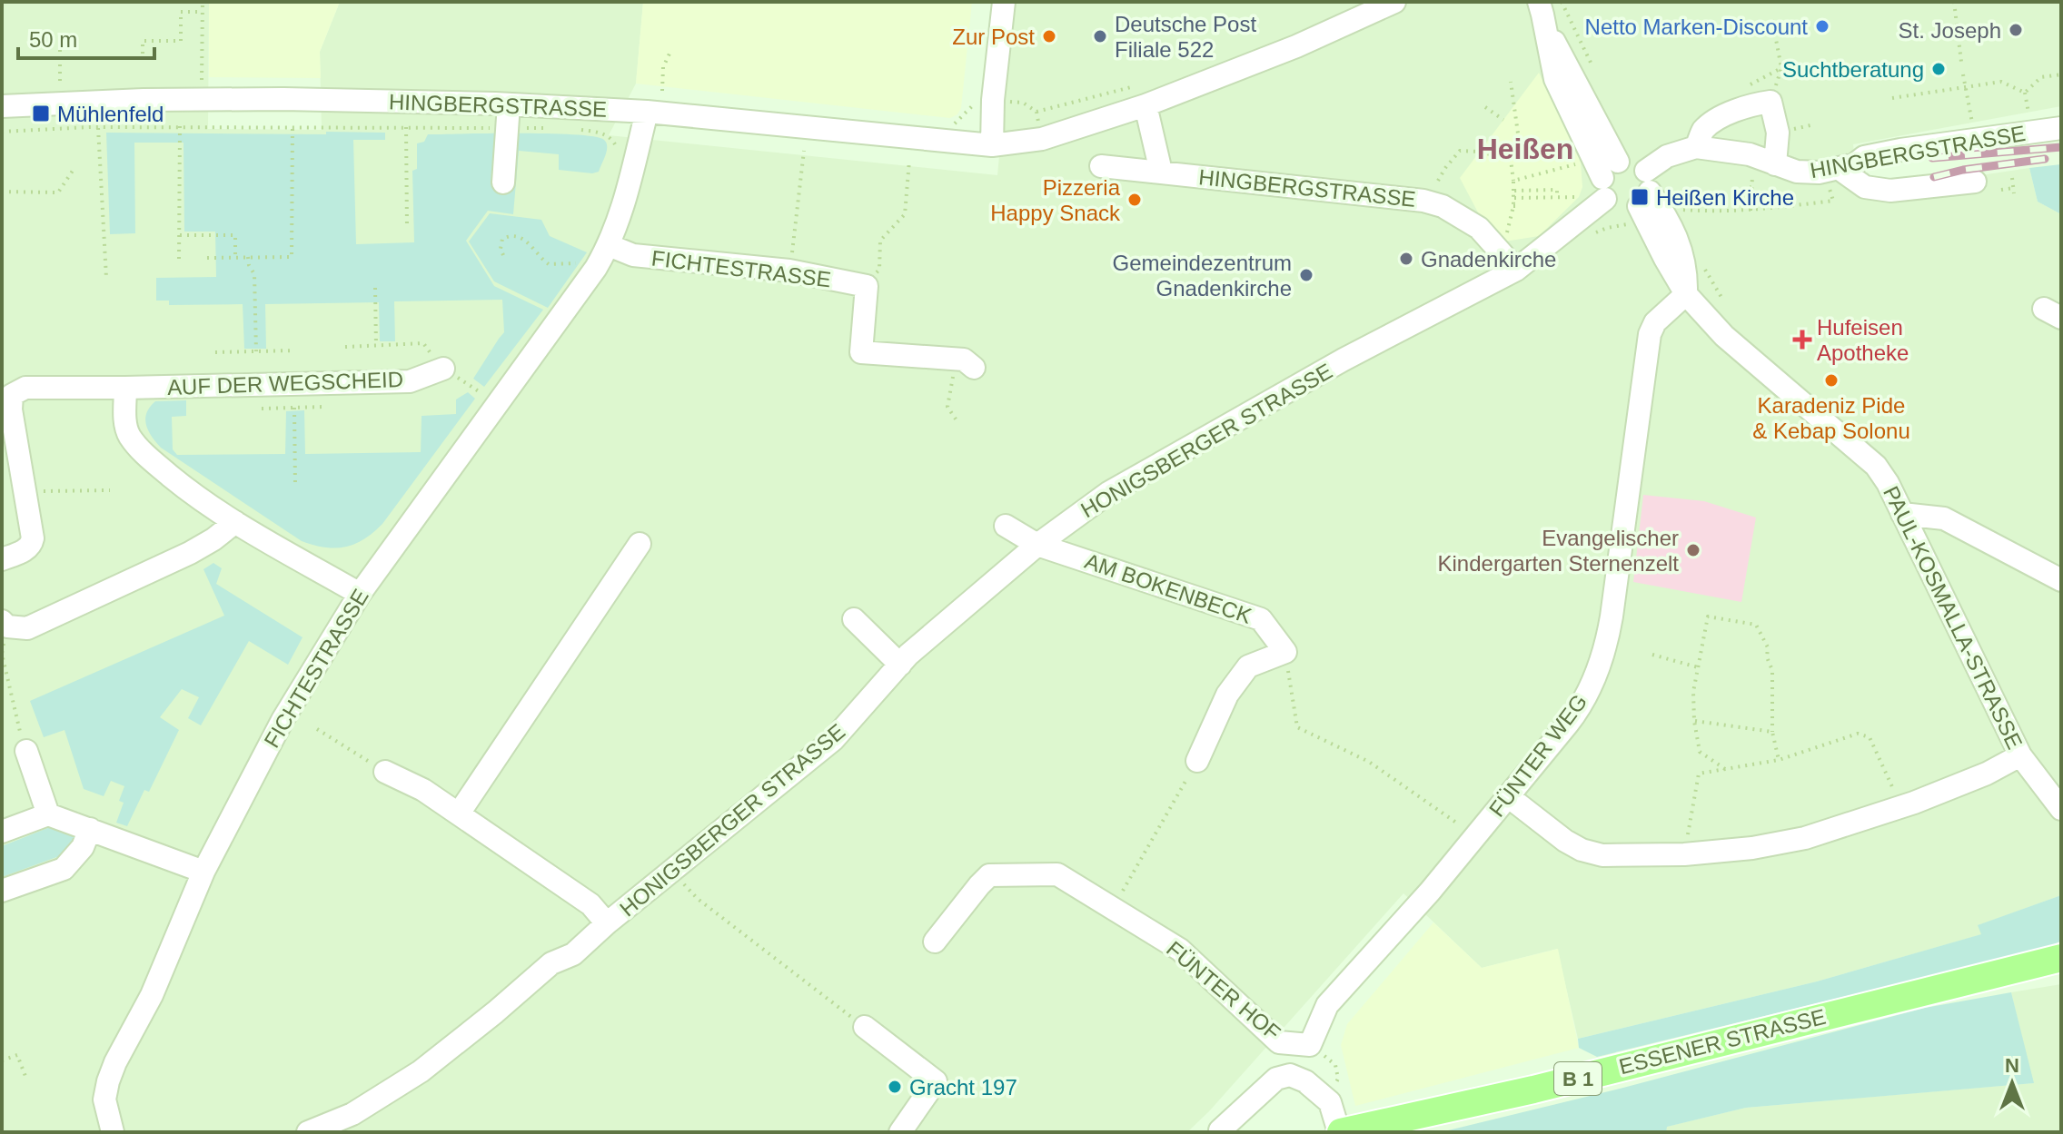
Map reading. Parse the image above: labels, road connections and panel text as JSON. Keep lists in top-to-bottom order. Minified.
{"streets":{"main road":["ESSENER STRASSE","B 1"],"street":["HINGBERGSTRASSE","FICHTESTRASSE","AUF DER WEGSCHEID","HONIGSBERGER STRASSE","AM BOKENBECK","PAUL-KOSMALLA-STRASSE","FÜNTER WEG","FÜNTER HOF"]},"crossings":[["HINGBERGSTRASSE","FICHTESTRASSE"],["HINGBERGSTRASSE","HONIGSBERGER STRASSE"],["HINGBERGSTRASSE","PAUL-KOSMALLA-STRASSE"],["HONIGSBERGER STRASSE","AM BOKENBECK"],["PAUL-KOSMALLA-STRASSE","FÜNTER WEG"],["FÜNTER WEG","FÜNTER HOF"]],"districts":["Heißen"],"places":{"other":["Netto Marken-Discount","St. Joseph","Zur Post","Deutsche Post Filiale 522","Suchtberatung","Pizzeria Happy Snack","Gnadenkirche","Gemeindezentrum Gnadenkirche","Karadeniz Pide & Kebap Solonu","Evangelischer Kindergarten Sternenzelt","Gracht 197"],"transit":["Mühlenfeld","Heißen Kirche"],"health":["Hufeisen Apotheke"]},"scale_bar":"50 m","north":"top"}
